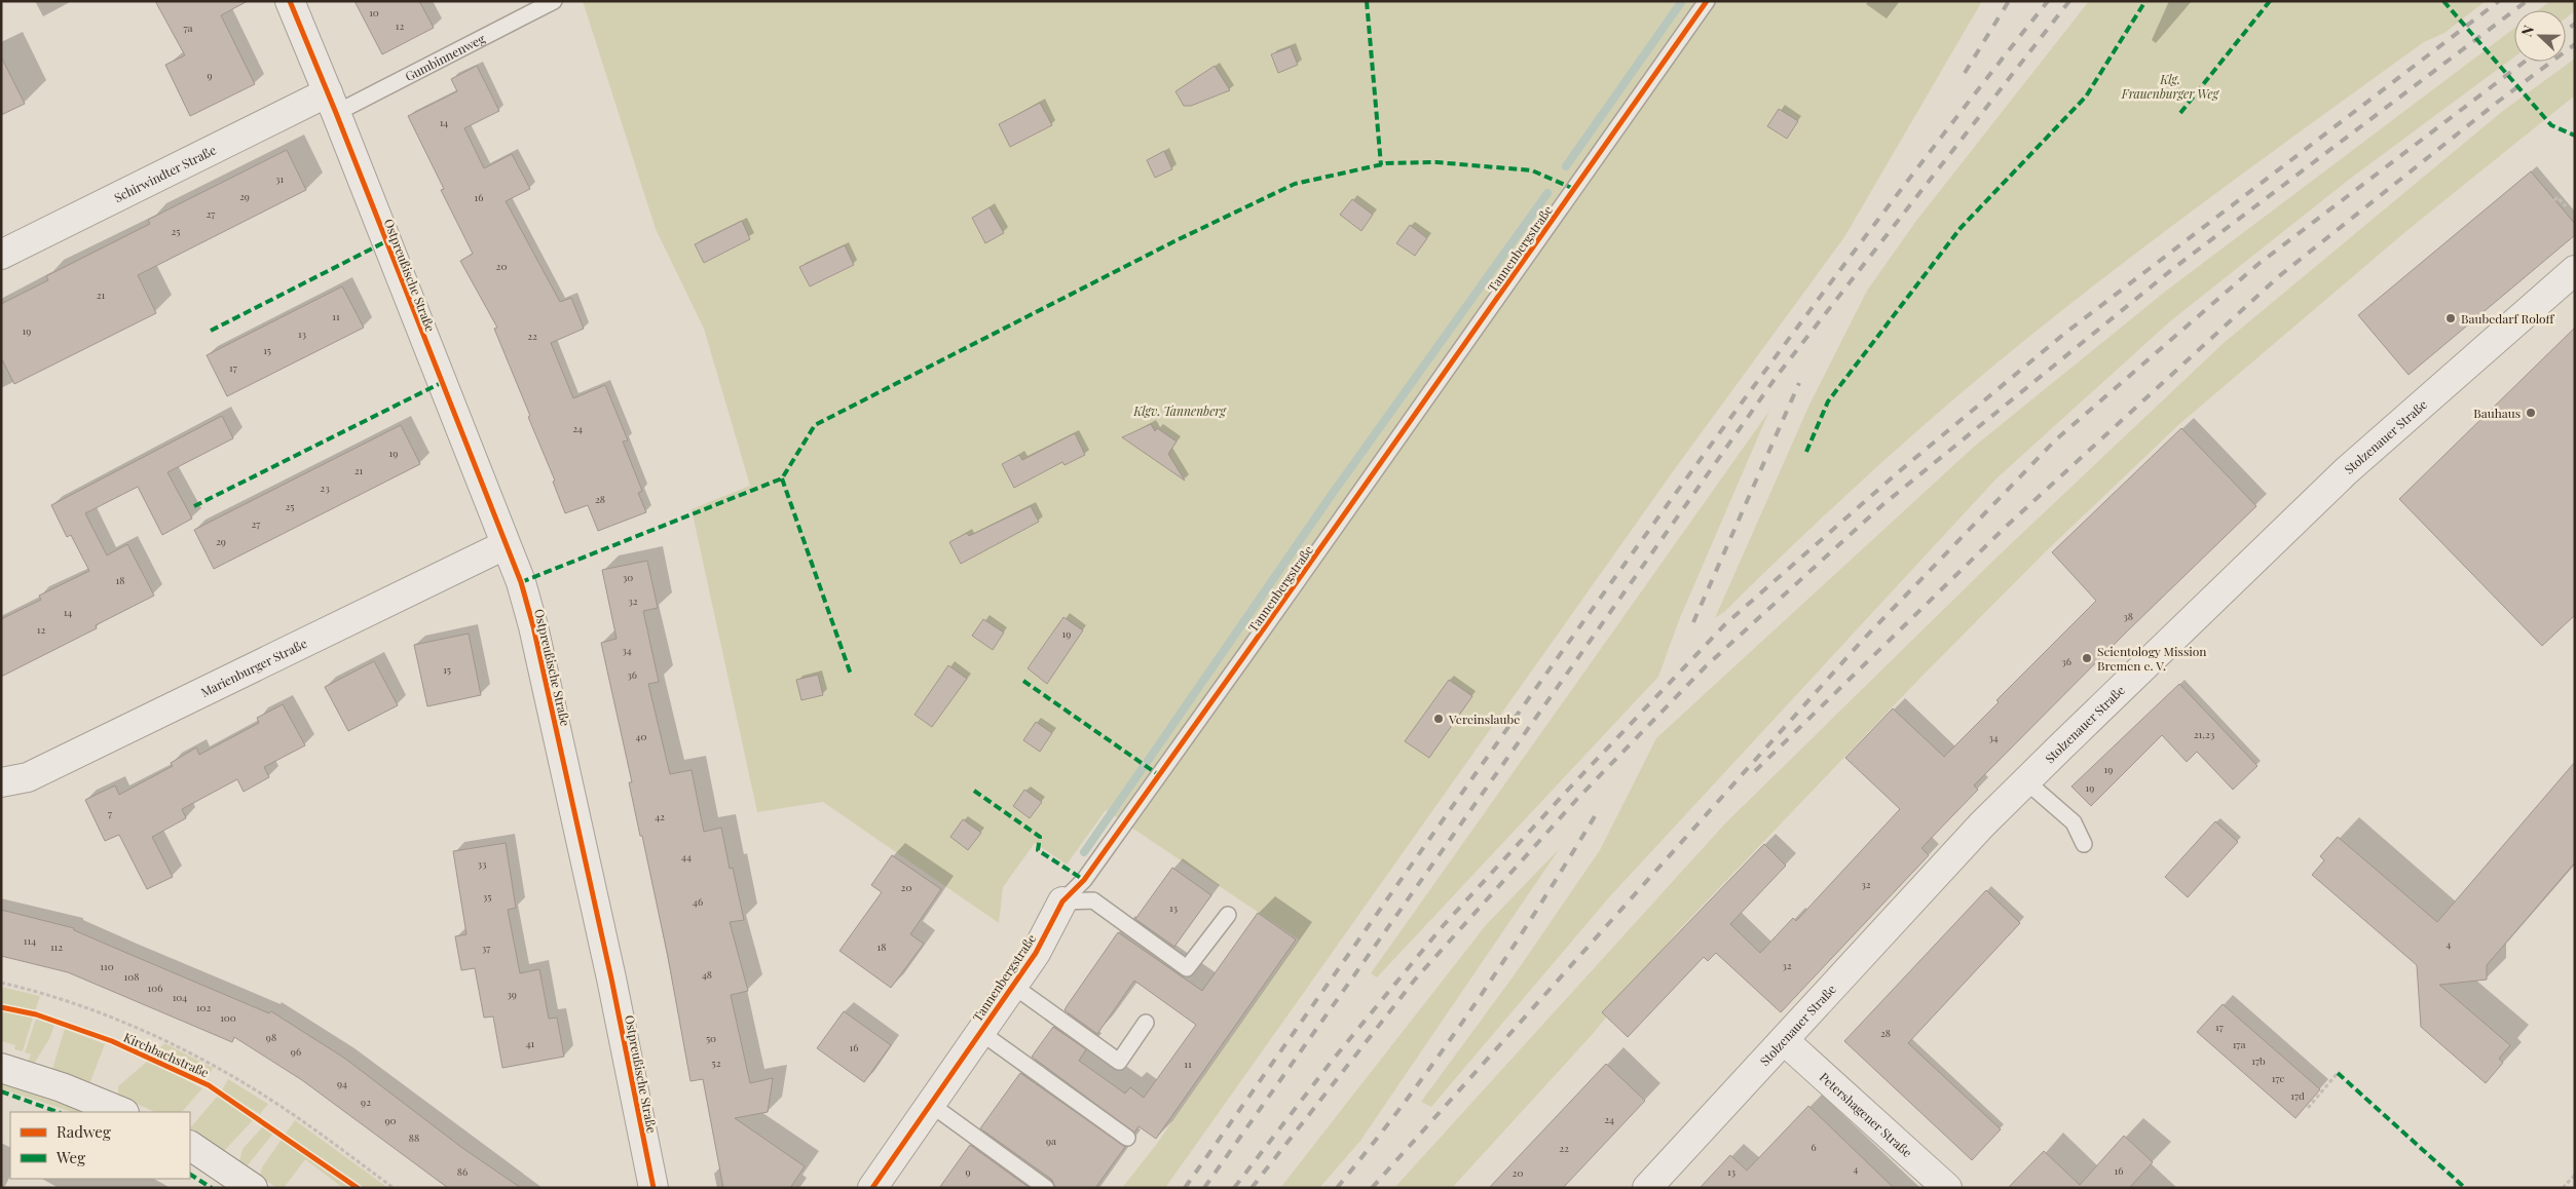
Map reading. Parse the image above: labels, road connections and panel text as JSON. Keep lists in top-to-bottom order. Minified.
{"streets":{"street":["Schirwindter Straße","Tannenbergstraße","Ostpreußische Straße","Stolzenauer Straße","Marienburger Straße","Petershagener Straße"],"lane":["Gumbinnenweg"],"cycle path":["Kirchbachstraße"]},"crossings":[["Gumbinnenweg","Schirwindter Straße"],["Gumbinnenweg","Ostpreußische Straße"],["Schirwindter Straße","Ostpreußische Straße"],["Ostpreußische Straße","Marienburger Straße"],["Stolzenauer Straße","Petershagener Straße"]],"parks":["Klg. Frauenburger Weg","Klgv. Tannenberg"],"places":["Baubedarf Roloff","Bauhaus","Scientology Mission Bremen e. V.","Vereinslaube"],"house_numbers":["10","12","7a","9","14","31","29","16","27","25","20","21","11","19","13","22","15","17","24","19","21","23","28","25","27","29","30","18","32","14","38","12","19","34","36","15","36","21,23","40","34","19","19","7","42","44","33","32","20","35","46","13","114","4","112","18","37","32","110","48","108","106","39","104","102","100","17","28","98","50","41","17a","16","96","17b","52","11","17c","94","17d","92","24","90","88","9a","6","22","4","16","86","9","13","20"],"legend":["Radweg","Weg"],"north":"left"}
